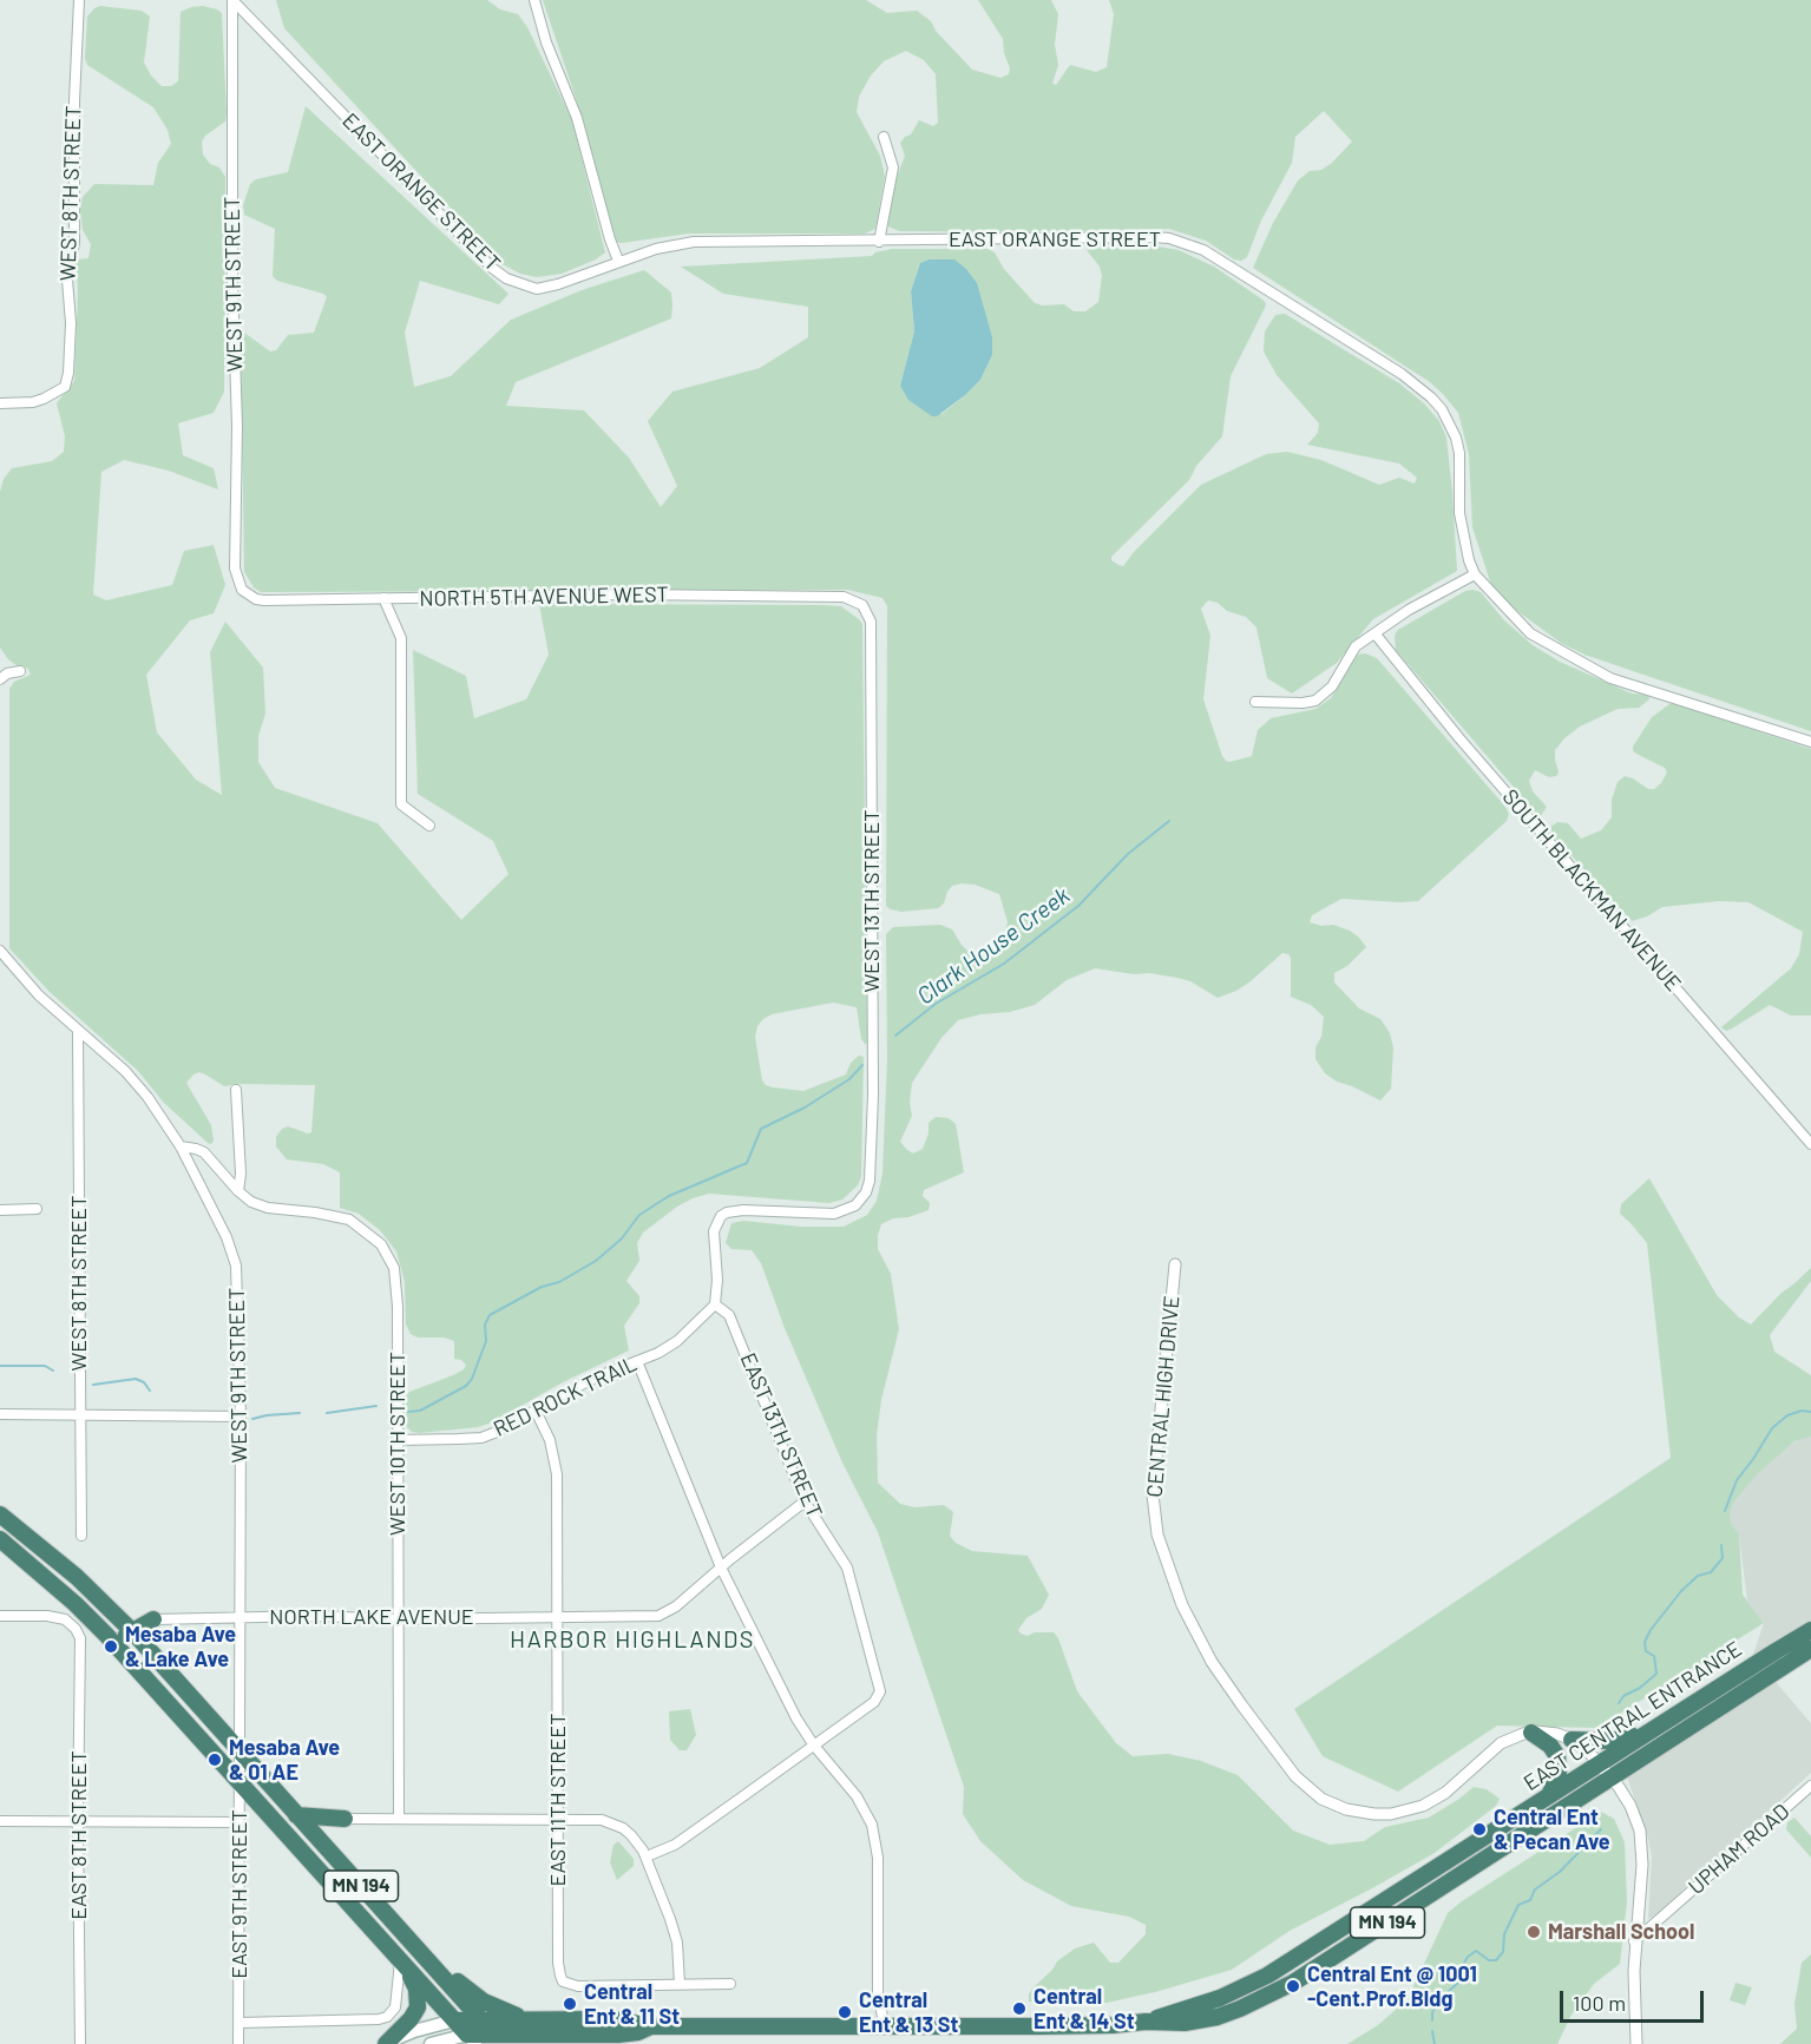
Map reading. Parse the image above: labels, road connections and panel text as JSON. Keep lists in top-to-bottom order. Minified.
{"streets":{"highway":["EAST CENTRAL ENTRANCE","MN 194"],"street":["EAST ORANGE STREET","WEST 8TH STREET","WEST 9TH STREET","NORTH 5TH AVENUE WEST","SOUTH BLACKMAN AVENUE","WEST 13TH STREET","RED ROCK TRAIL","CENTRAL HIGH DRIVE","EAST 13TH STREET","WEST 10TH STREET","NORTH LAKE AVENUE","EAST 11TH STREET","EAST 8TH STREET","UPHAM ROAD","EAST 9TH STREET"]},"crossings":[["EAST ORANGE STREET","WEST 9TH STREET"],["WEST 8TH STREET","WEST 9TH STREET"],["WEST 9TH STREET","NORTH 5TH AVENUE WEST"],["WEST 9TH STREET","NORTH LAKE AVENUE"],["WEST 9TH STREET","EAST 9TH STREET"],["NORTH 5TH AVENUE WEST","WEST 13TH STREET"],["WEST 13TH STREET","RED ROCK TRAIL"],["WEST 13TH STREET","EAST 13TH STREET"],["RED ROCK TRAIL","EAST 13TH STREET"],["RED ROCK TRAIL","WEST 10TH STREET"],["RED ROCK TRAIL","EAST 11TH STREET"],["CENTRAL HIGH DRIVE","EAST CENTRAL ENTRANCE"],["CENTRAL HIGH DRIVE","UPHAM ROAD"],["EAST 13TH STREET","NORTH LAKE AVENUE"],["WEST 10TH STREET","NORTH LAKE AVENUE"],["NORTH LAKE AVENUE","EAST 11TH STREET"],["NORTH LAKE AVENUE","EAST 9TH STREET"],["EAST CENTRAL ENTRANCE","MN 194"],["MN 194","EAST 9TH STREET"]],"districts":["HARBOR HIGHLANDS"],"water":["Clark House Creek"],"places":["Mesaba Ave & Lake Ave","Mesaba Ave & 01 AE","Central Ent & Pecan Ave","Marshall School","Central Ent @ 1001 -Cent.Prof.Bldg","Central Ent & 11 St","Central Ent & 14 St","Central Ent & 13 St"],"scale_bar":"100 m"}
